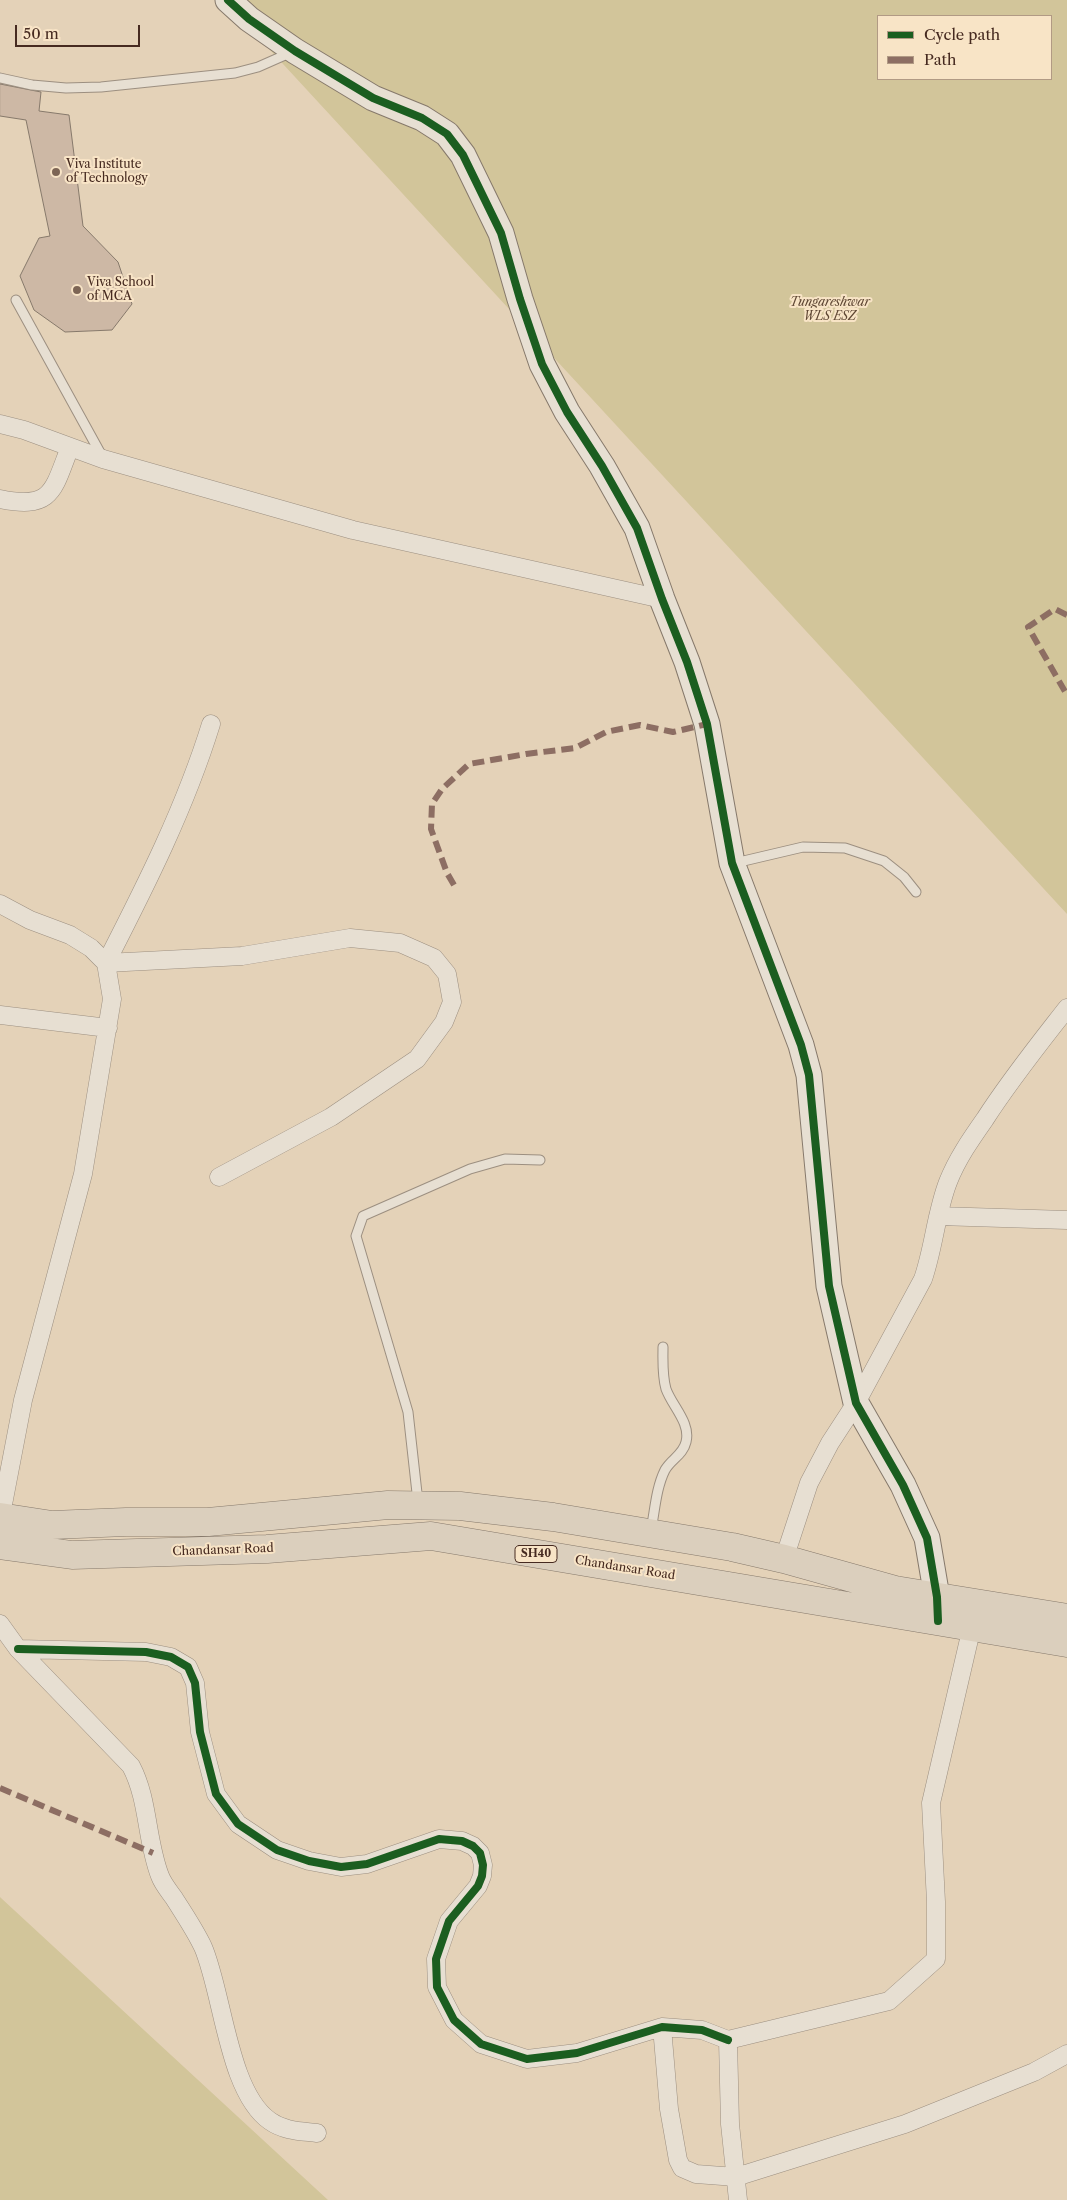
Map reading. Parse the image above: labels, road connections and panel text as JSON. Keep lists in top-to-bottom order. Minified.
{"streets":{"main road":["Chandansar Road","SH40"]},"parks":["Tungareshwar WLS ESZ"],"places":["Viva Institute of Technology","Viva School of MCA"],"legend":["Cycle path","Path"],"scale_bar":"50 m"}
